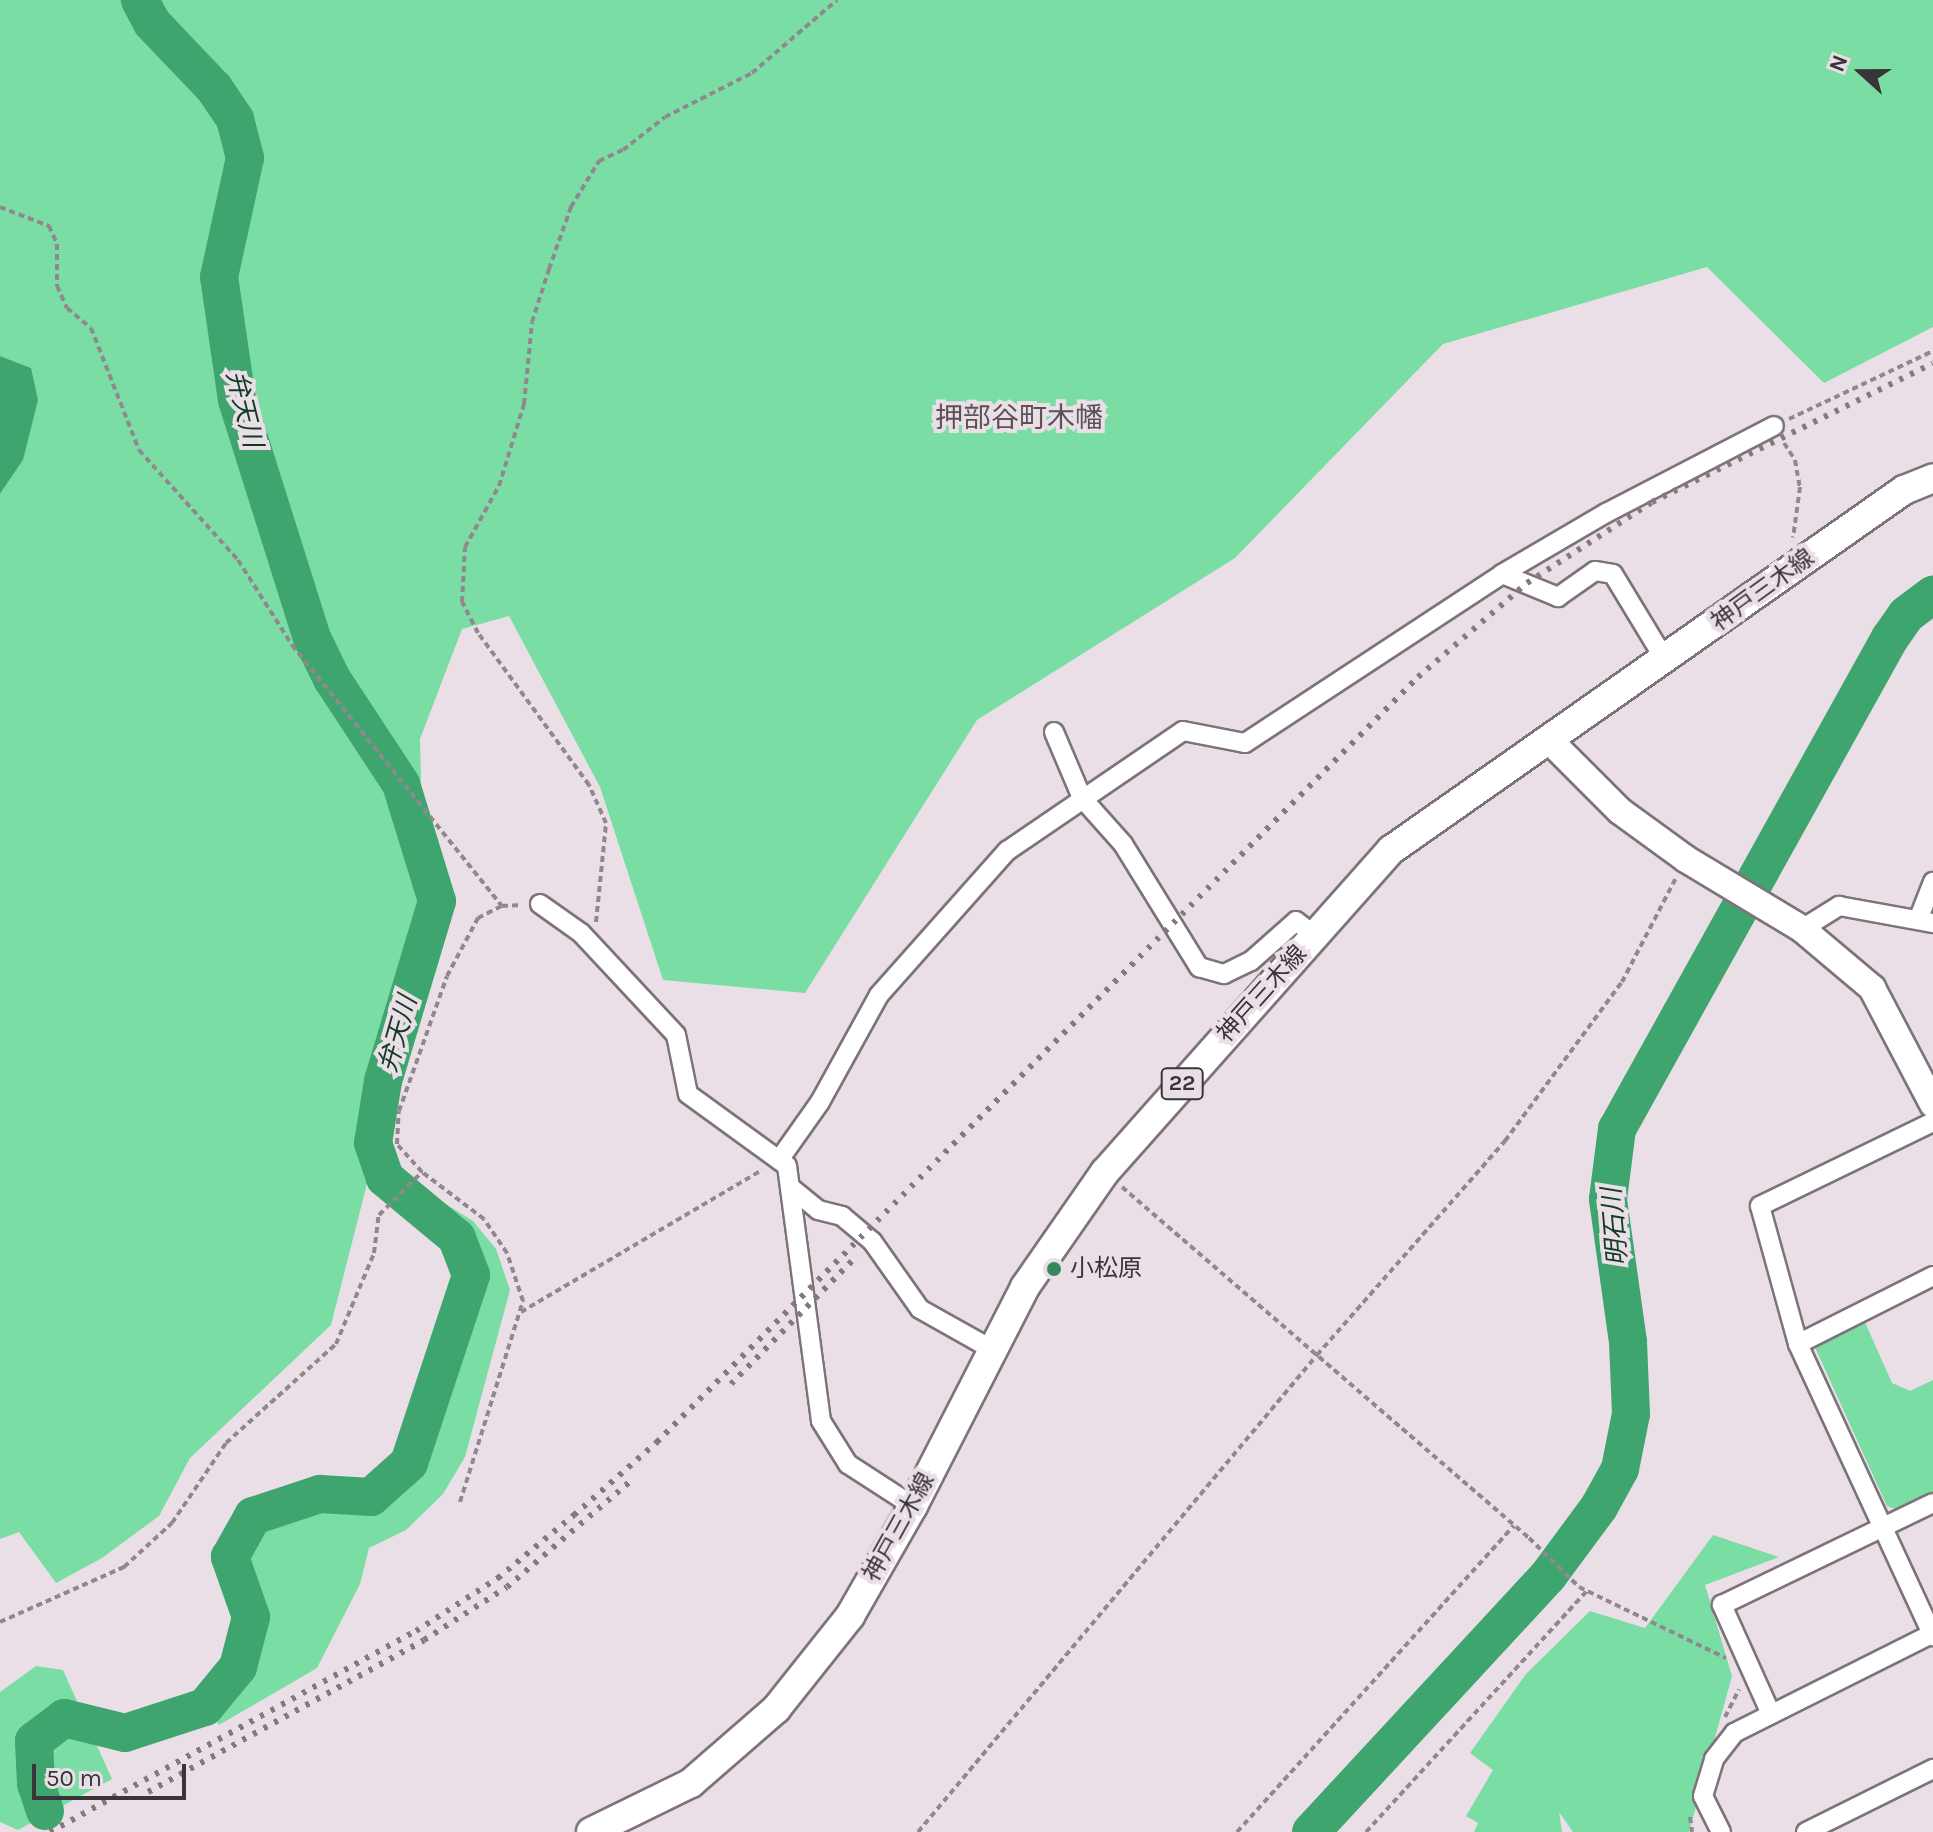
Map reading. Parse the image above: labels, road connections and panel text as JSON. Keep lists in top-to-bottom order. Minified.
{"streets":{"main road":["神戸三木線","22"]},"districts":["押部谷町木幡"],"water":["弁天川","明石川"],"places":["小松原"],"scale_bar":"50 m","north":"left"}
